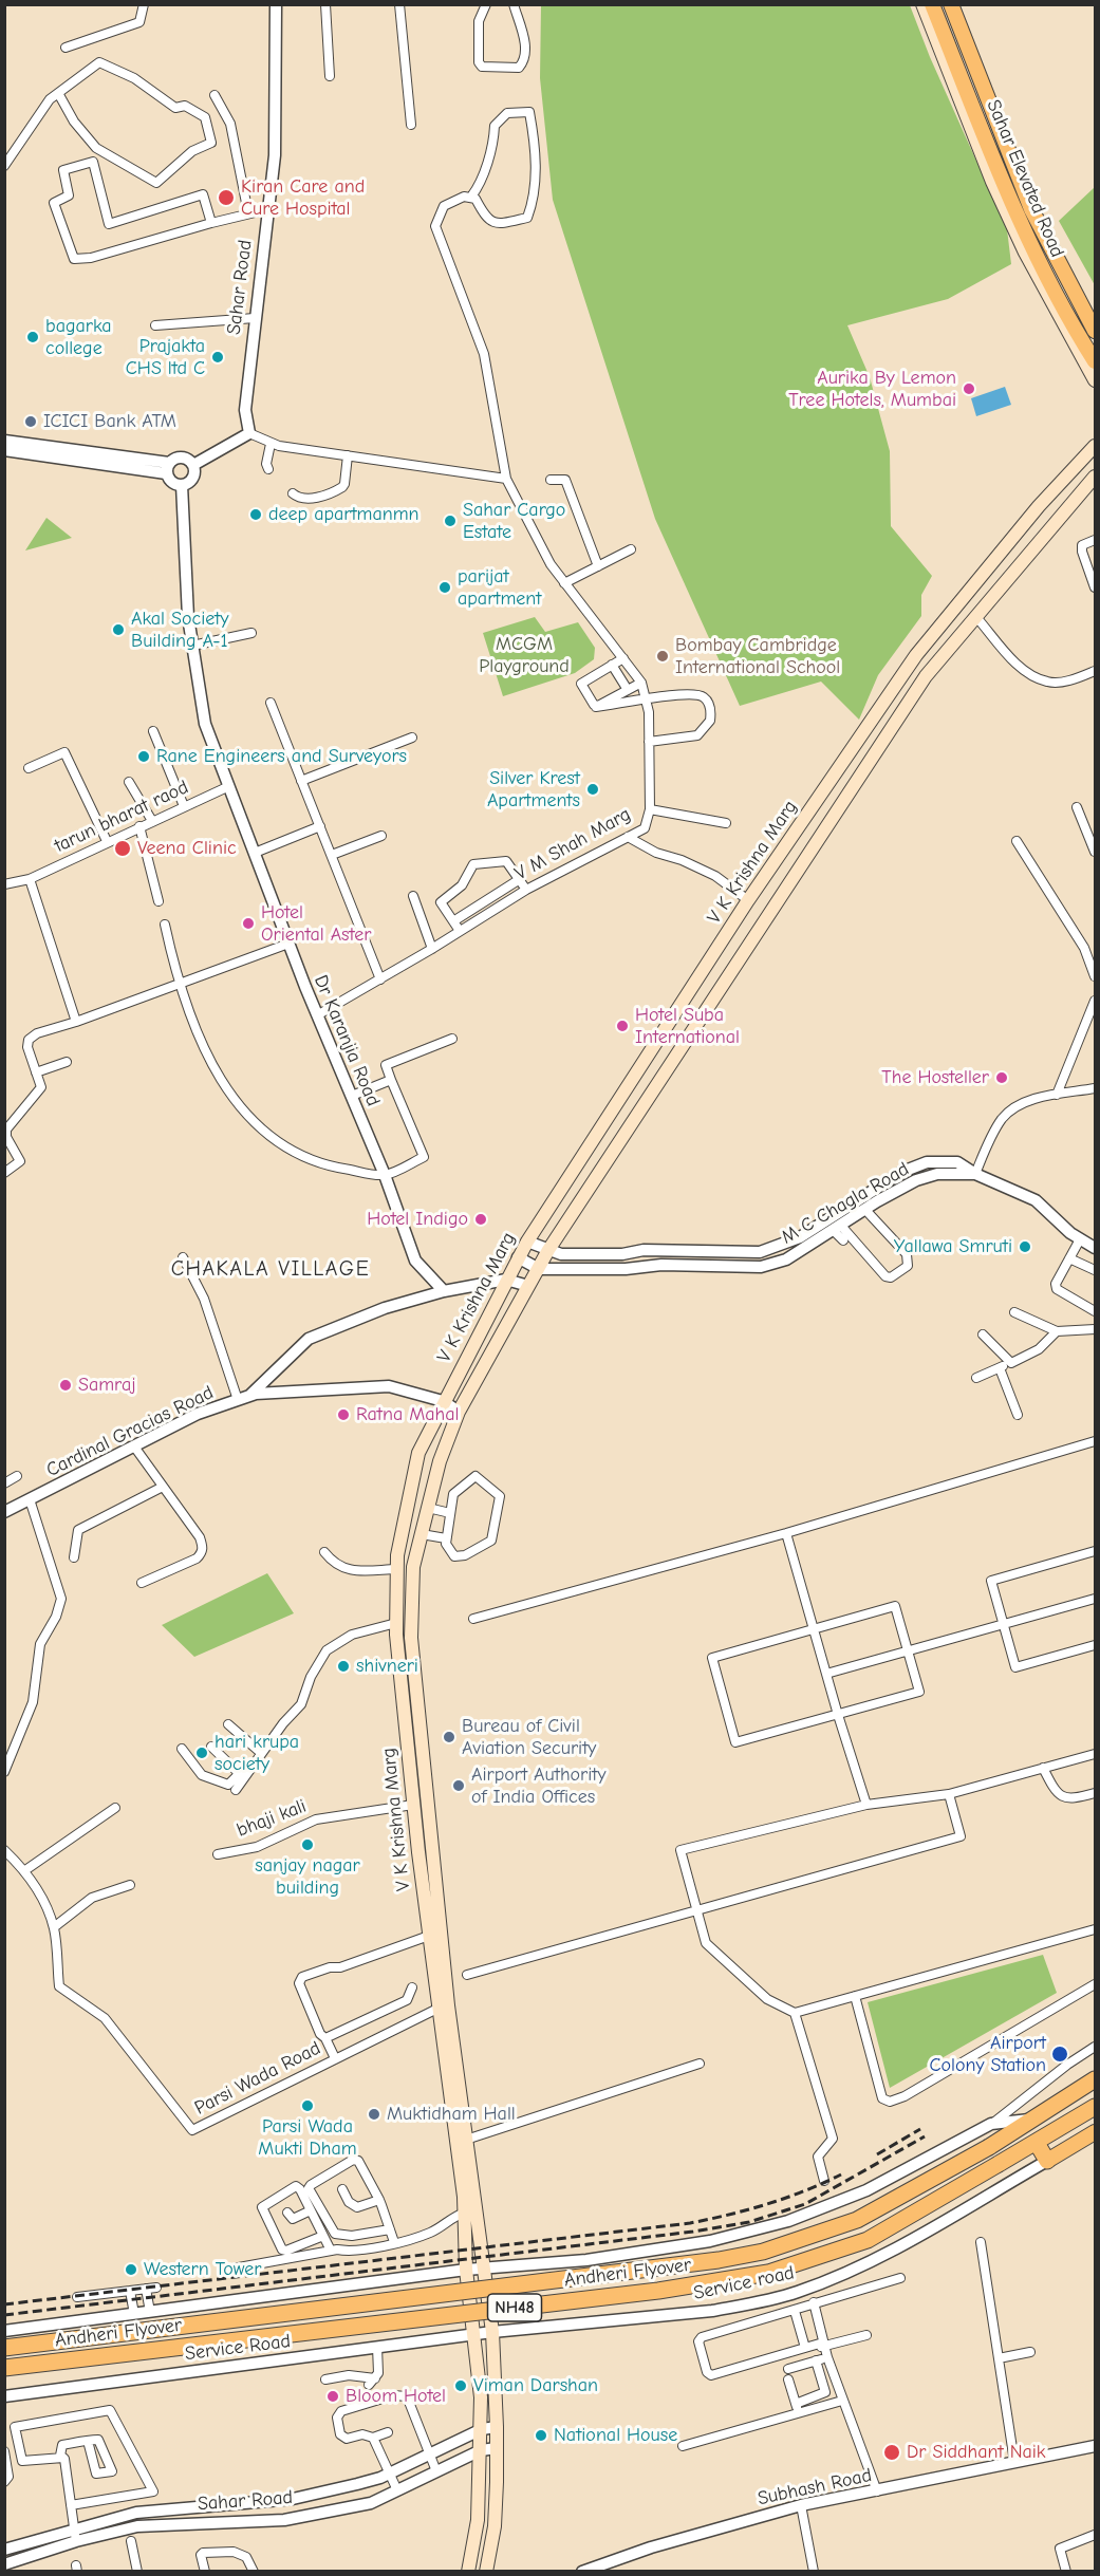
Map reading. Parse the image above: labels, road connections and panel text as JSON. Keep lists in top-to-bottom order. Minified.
{"streets":{"highway":["Andheri Flyover","NH48"],"main road":["Sahar Elevated Road","V K Krishna Marg"],"street":["Sahar Road","tarun bharat raod","V M Shah Marg","Dr Karanjia Road","M C Chagla Road","Cardinal Gracias Road","bhaji kali","Parsi Wada Road","Service road","Service Road","Subhash Road"]},"crossings":[["tarun bharat raod","Dr Karanjia Road"],["V M Shah Marg","Dr Karanjia Road"],["V K Krishna Marg","M C Chagla Road"],["V K Krishna Marg","Cardinal Gracias Road"],["V K Krishna Marg","bhaji kali"],["V K Krishna Marg","Parsi Wada Road"],["V K Krishna Marg","Service road"],["V K Krishna Marg","Service Road"],["Andheri Flyover","NH48"],["Service road","Service Road"]],"districts":["CHAKALA VILLAGE"],"parks":["MCGM Playground"],"places":["Kiran Care and Cure Hospital","bagarka college","Prajakta CHS ltd C","Aurika By Lemon Tree Hotels, Mumbai","ICICI Bank ATM","deep apartmanmn","Sahar Cargo Estate","parijat apartment","Akal Society Building A-1","Bombay Cambridge International School","Rane Engineers and Surveyors","Silver Krest Apartments","Veena Clinic","Hotel Oriental Aster","Hotel Suba International","The Hosteller","Hotel Indigo","Yallawa Smruti","Samraj","Ratna Mahal","shivneri","Bureau of Civil Aviation Security","hari krupa society","Airport Authority of India Offices","sanjay nagar building","Airport Colony Station","Parsi Wada Mukti Dham","Muktidham Hall","Western Tower","Viman Darshan","Bloom Hotel","National House","Dr Siddhant Naik"]}
